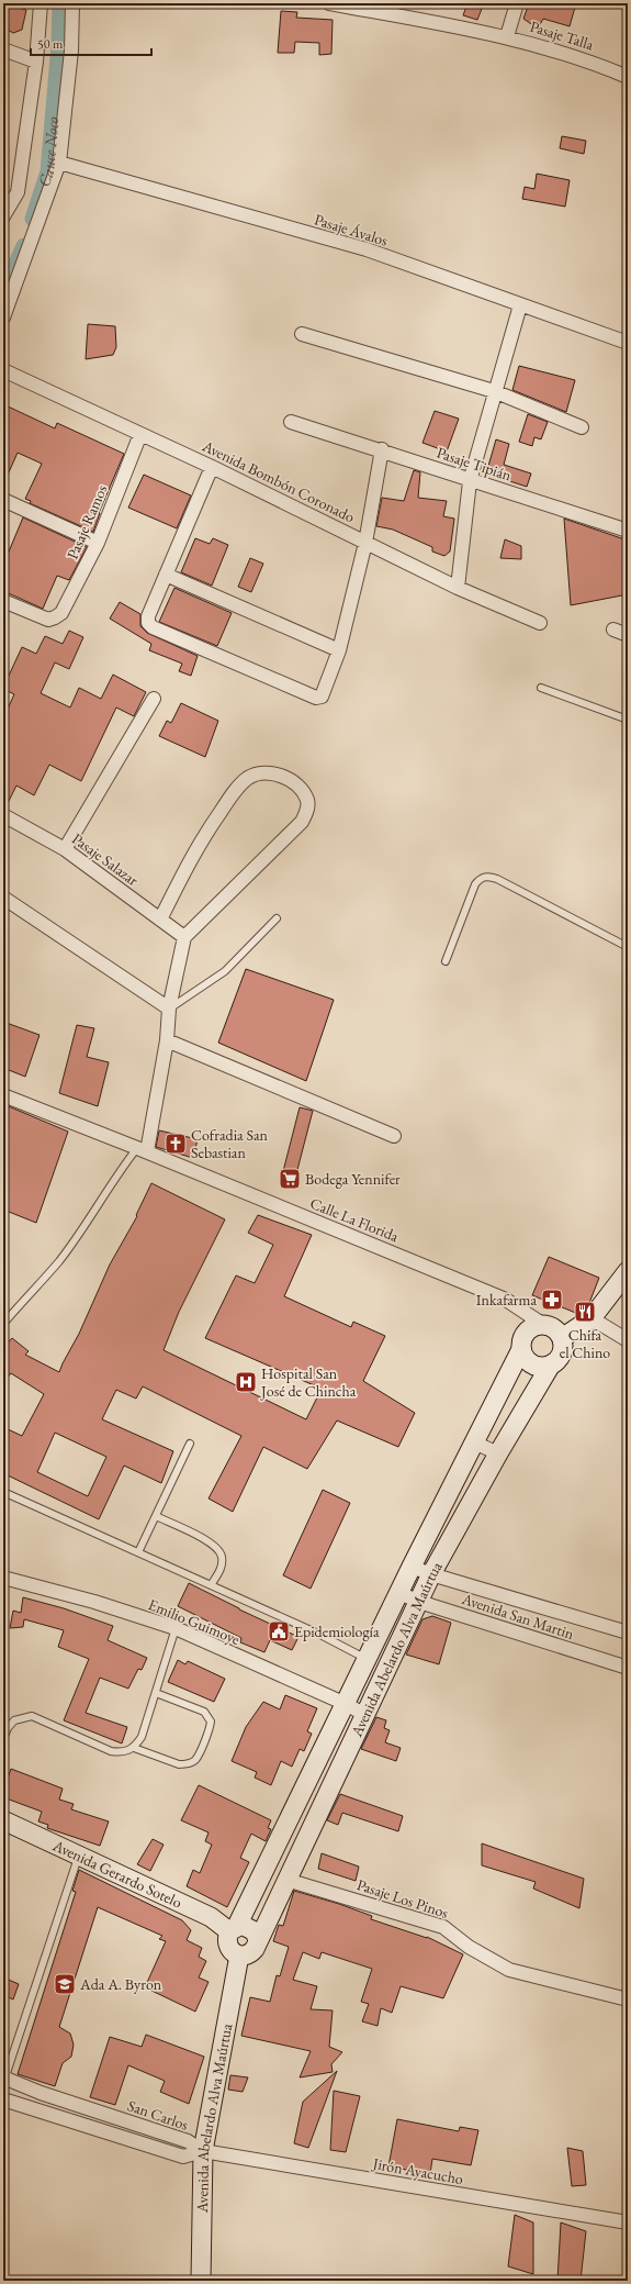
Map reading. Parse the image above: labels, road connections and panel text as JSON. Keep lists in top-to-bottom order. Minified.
{"streets":{"street":["Pasaje Talla","Pasaje Ávalos","Pasaje Tipián","Avenida Bombón Coronado","Pasaje Ramos","Pasaje Salazar","Calle La Florida","Avenida San Martin","Emilio Guimoye","Avenida Abelardo Alva Maúrtua","Avenida Gerardo Sotelo","Pasaje Los Pinos","San Carlos","Jirón Ayacucho"]},"crossings":[["Avenida Bombón Coronado","Pasaje Ramos"],["Calle La Florida","Avenida Abelardo Alva Maúrtua"],["Avenida San Martin","Avenida Abelardo Alva Maúrtua"],["Emilio Guimoye","Avenida Abelardo Alva Maúrtua"],["Avenida Abelardo Alva Maúrtua","Avenida Gerardo Sotelo"],["Avenida Abelardo Alva Maúrtua","Pasaje Los Pinos"],["Avenida Abelardo Alva Maúrtua","San Carlos"],["Avenida Abelardo Alva Maúrtua","Jirón Ayacucho"],["San Carlos","Jirón Ayacucho"]],"water":["Cauce Noco"],"places":{"church":["Cofradia San Sebastian"],"supermarket":["Bodega Yennifer"],"pharmacy":["Inkafarma"],"restaurant":["Chifa el Chino"],"hospital":["Hospital San José de Chincha"],"public building":["Epidemiología"],"school or university":["Ada A. Byron"]},"scale_bar":"50 m"}
